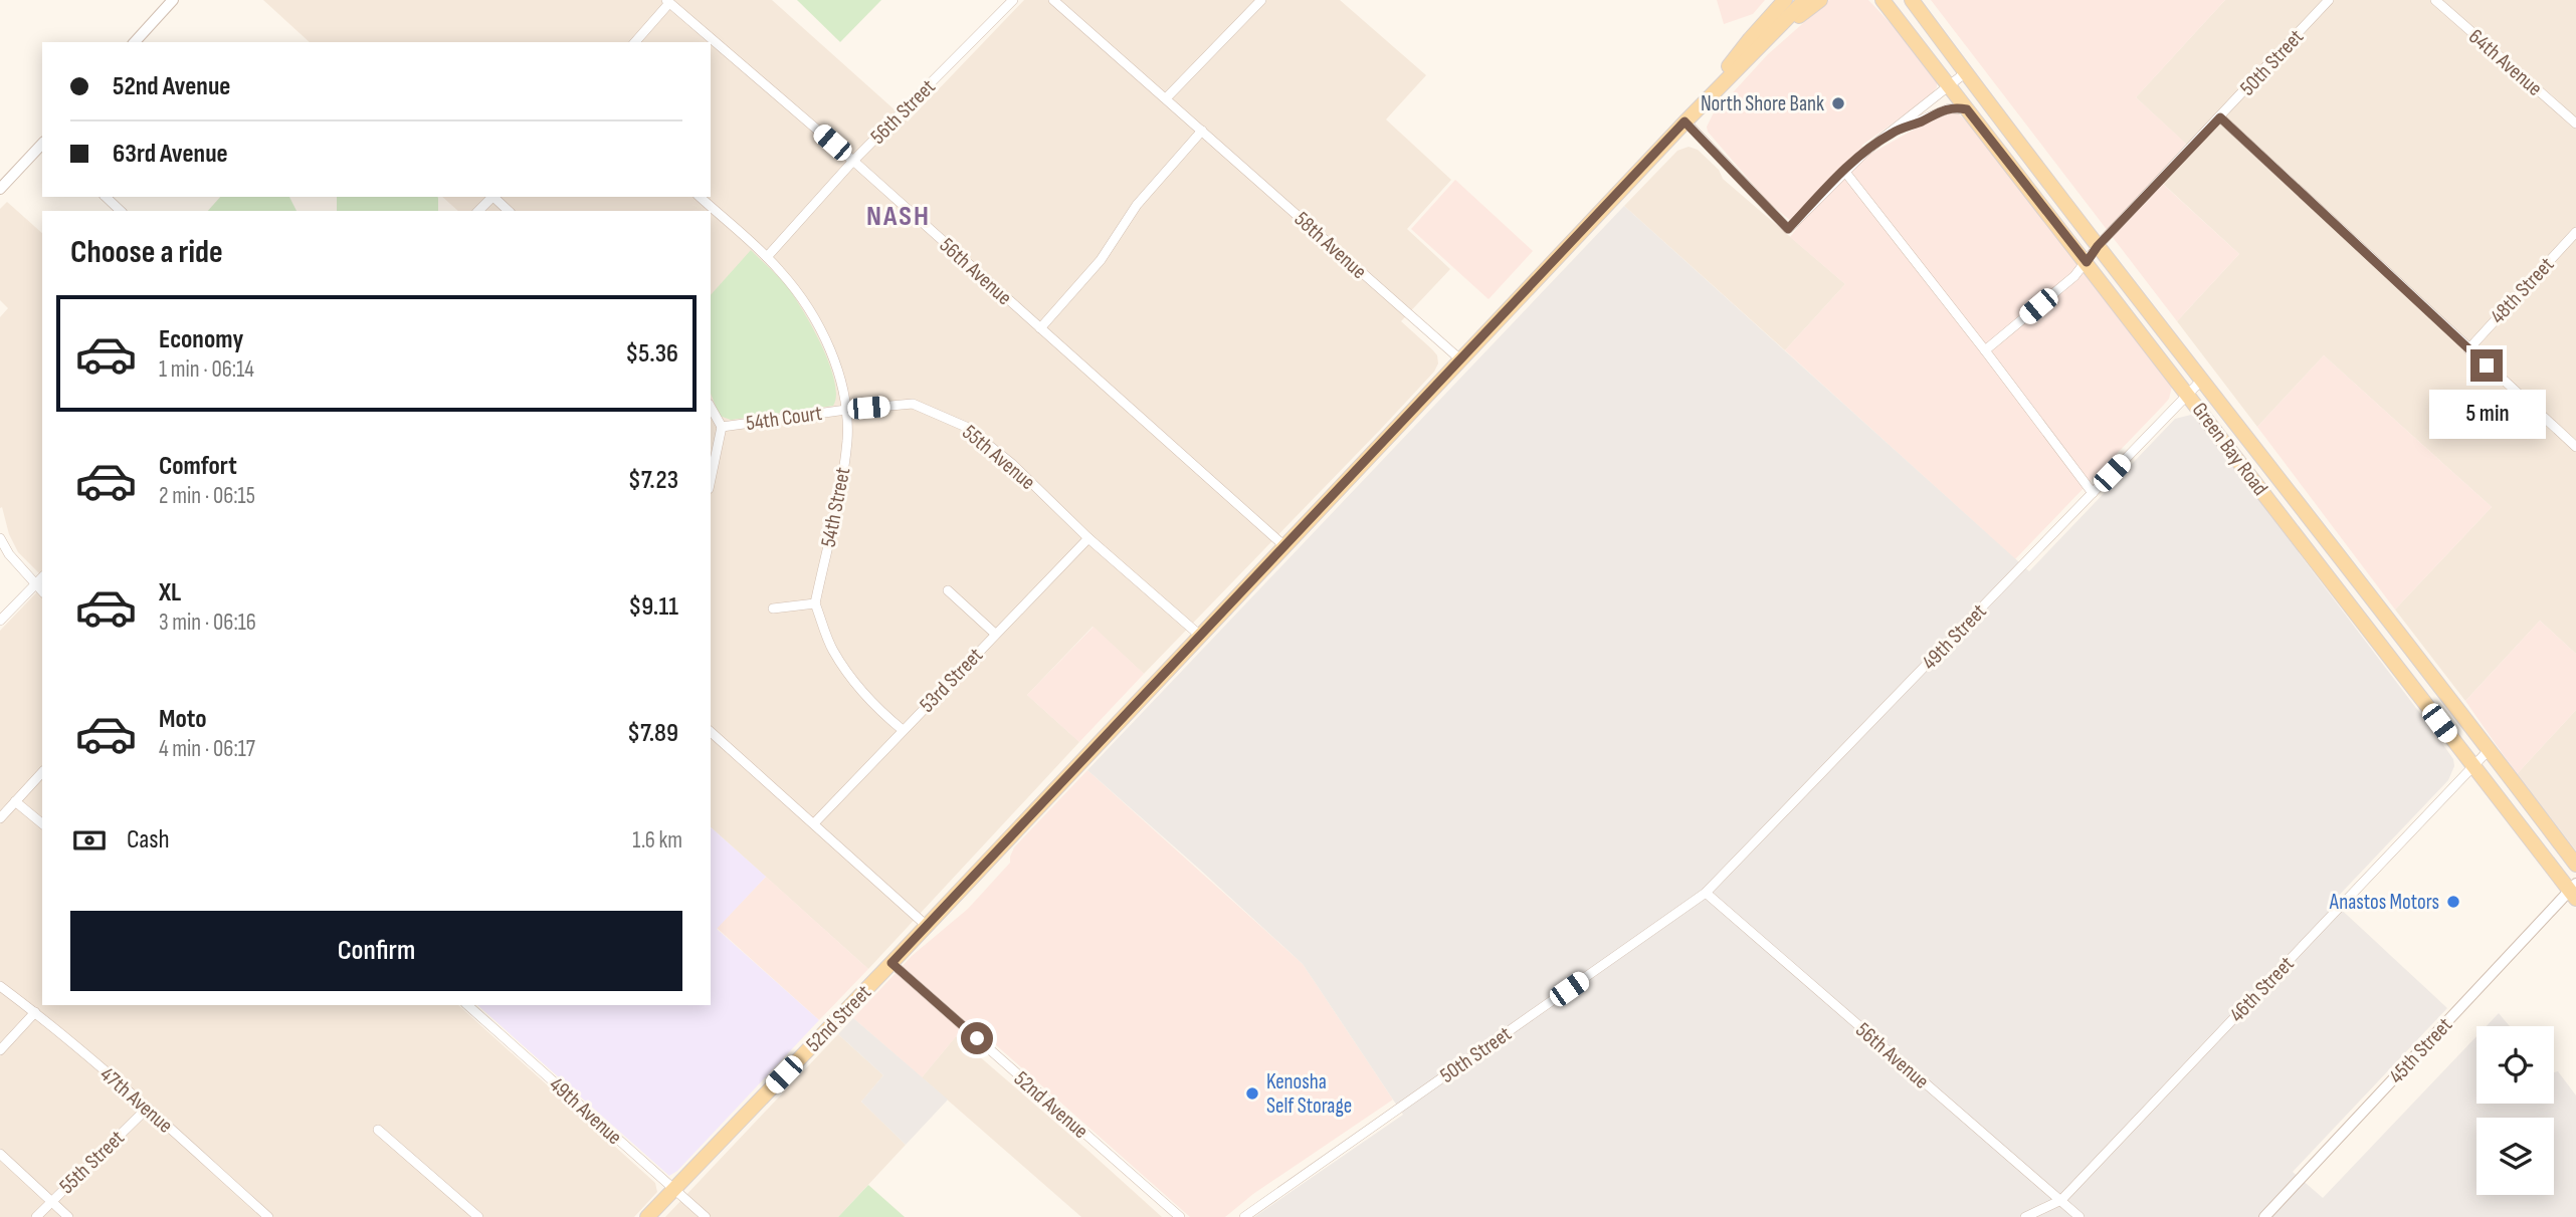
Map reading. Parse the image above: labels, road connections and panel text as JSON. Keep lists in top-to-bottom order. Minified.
{"streets":{"main road":["Green Bay Road","52nd Street"],"street":["50th Street","64th Avenue","56th Street","58th Avenue","56th Avenue","48th Street","54th Court","55th Avenue","54th Street","49th Street","53rd Street","46th Street","45th Street","47th Avenue","52nd Avenue","49th Avenue","55th Street"]},"crossings":[["50th Street","56th Avenue"],["50th Street","Green Bay Road"],["50th Street","49th Street"],["56th Street","56th Avenue"],["58th Avenue","52nd Street"],["56th Avenue","49th Street"],["56th Avenue","46th Street"],["56th Avenue","52nd Street"],["54th Court","55th Avenue"],["54th Court","54th Street"],["Green Bay Road","49th Street"],["Green Bay Road","46th Street"],["Green Bay Road","45th Street"],["55th Avenue","54th Street"],["55th Avenue","53rd Street"],["55th Avenue","52nd Street"],["52nd Street","52nd Avenue"],["52nd Street","49th Avenue"],["47th Avenue","55th Street"]],"districts":["NASH"],"places":["North Shore Bank","Anastos Motors","Kenosha Self Storage"],"page":{"banner":["52nd Avenue","63rd Avenue"],"heading":"Choose a ride","list":[{"name":"Economy","note":"1 min · 06:14","value":"$5.36"},{"name":"Comfort","note":"2 min · 06:15","value":"$7.23"},{"name":"XL","note":"3 min · 06:16","value":"$9.11"},{"name":"Moto","note":"4 min · 06:17","value":"$7.89"}],"bubble":"5 min","pay":["Cash","1.6 km"],"buttons":"Confirm"}}
